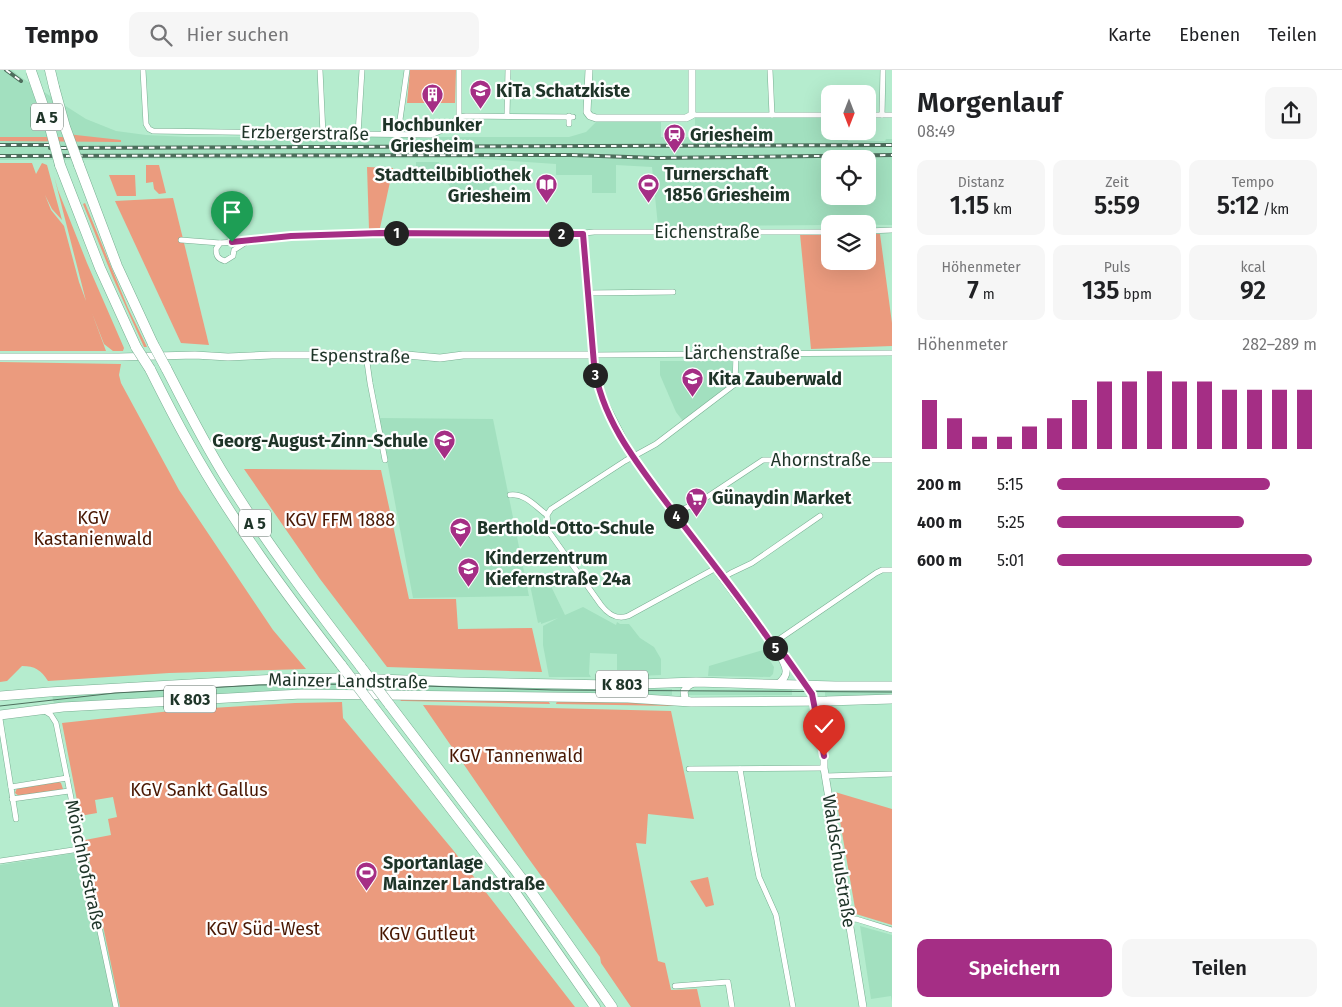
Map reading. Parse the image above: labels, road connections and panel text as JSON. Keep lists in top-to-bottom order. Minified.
{"streets":{"highway":["A 5"],"main road":["Mainzer Landstraße","K 803"],"street":["Erzbergerstraße","Eichenstraße","Lärchenstraße","Espenstraße","Ahornstraße","Waldschulstraße","Mönchhofstraße"]},"crossings":[["Eichenstraße","Waldschulstraße"],["Lärchenstraße","Espenstraße"],["Lärchenstraße","Waldschulstraße"],["Espenstraße","Waldschulstraße"],["Ahornstraße","Waldschulstraße"],["Mainzer Landstraße","Waldschulstraße"]],"parks":["KGV Kastanienwald","KGV FFM 1888","KGV Tannenwald","KGV Sankt Gallus","KGV Süd-West","KGV Gutleut"],"places":{"school or university":["KiTa Schatzkiste","Kita Zauberwald","Georg-August-Zinn-Schule","Berthold-Otto-Schule","Kinderzentrum Kiefernstraße 24a"],"building":["Hochbunker Griesheim"],"station":["Griesheim"],"sports":["Turnerschaft 1856 Griesheim","Sportanlage Mainzer Landstraße"],"library":["Stadtteilbibliothek Griesheim"],"supermarket":["Günaydin Market"]},"north":"bottom","page":{"header":"Tempo","search":"Hier suchen","nav":["Karte","Ebenen","Teilen"],"heading":["Morgenlauf","08:49"],"stats":[["Distanz","1.15 km"],["Zeit","5:59"],["Tempo","5:12 /km"],["Höhenmeter","7 m"],["Puls","135 bpm"],["kcal","92"]],"pins":["1","2","3","4","5"],"chart":["Höhenmeter","282–289 m"],"list":[{"name":"200 m","note":"5:15"},{"name":"400 m","note":"5:25"},{"name":"600 m","note":"5:01"}],"buttons":["Speichern","Teilen"]}}
